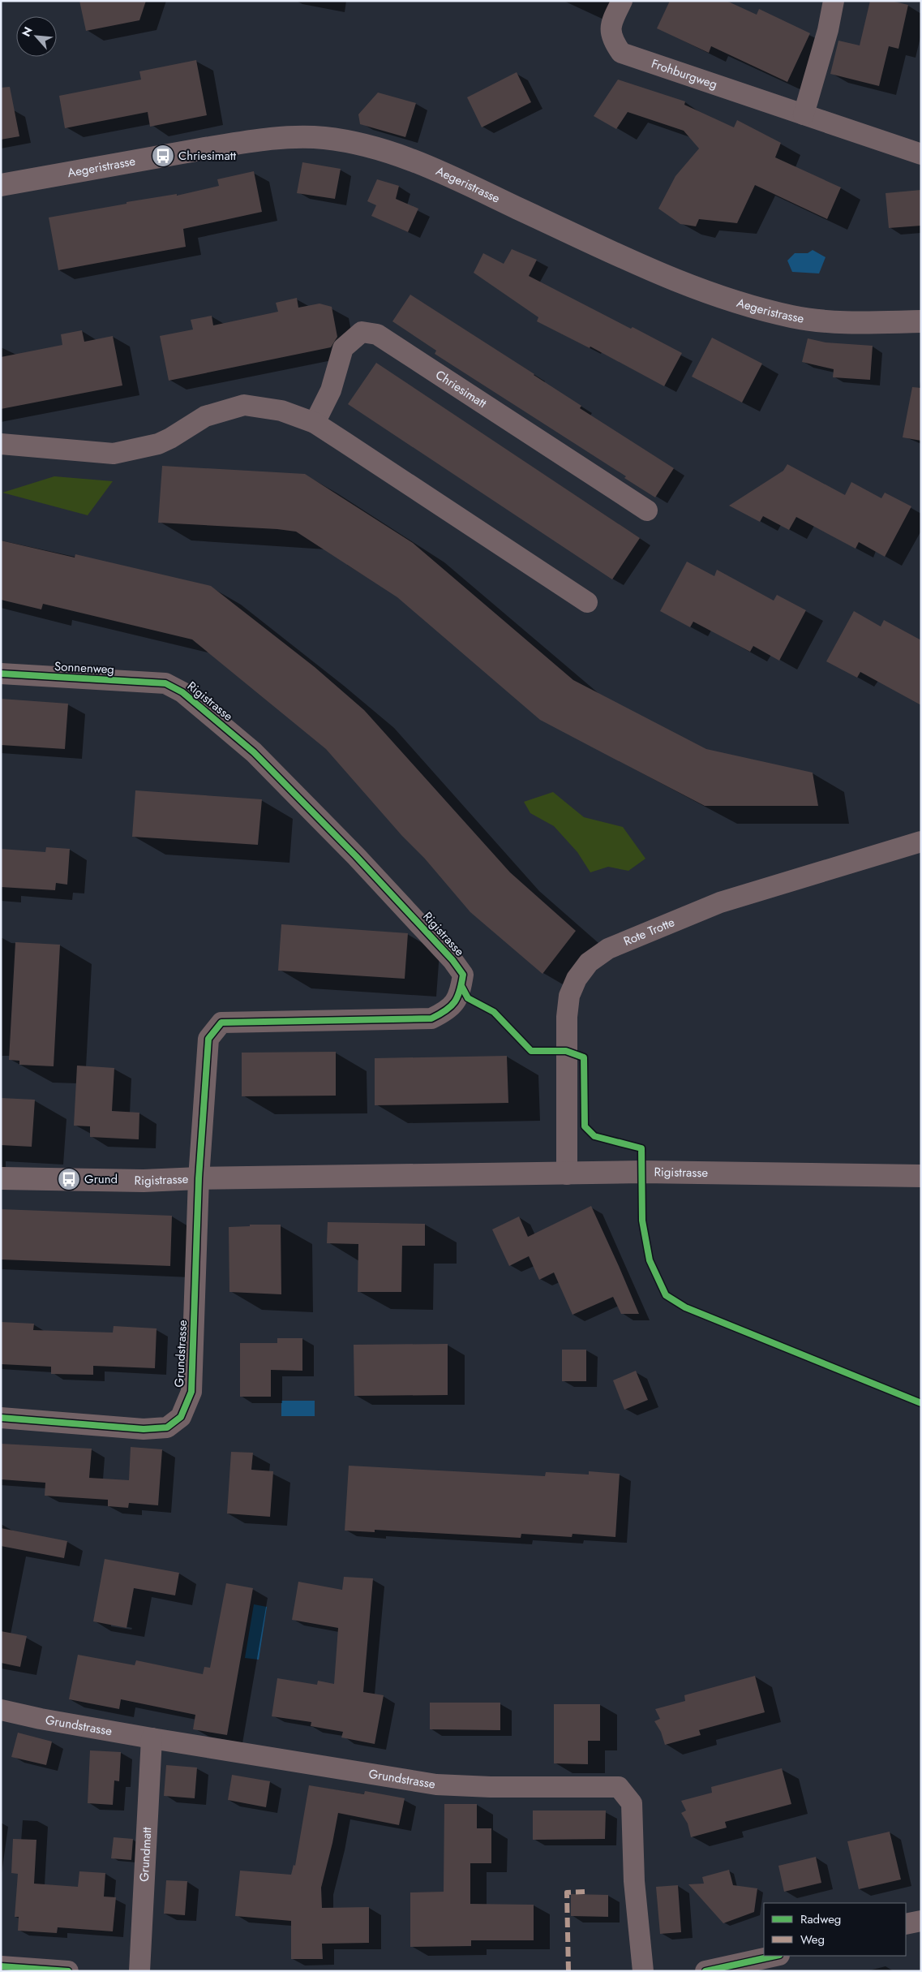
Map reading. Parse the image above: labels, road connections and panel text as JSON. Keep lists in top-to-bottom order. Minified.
{"streets":{"street":["Frohburgweg","Aegeristrasse","Chriesimatt","Sonnenweg","Rigistrasse","Rote Trotte","Grundstrasse","Grundmatt"]},"crossings":[["Sonnenweg","Rigistrasse"],["Rigistrasse","Rote Trotte"],["Rigistrasse","Grundstrasse"],["Grundstrasse","Grundmatt"]],"places":{"bus stop":["Chriesimatt","Grund"]},"legend":["Radweg","Weg"],"north":"top left"}
